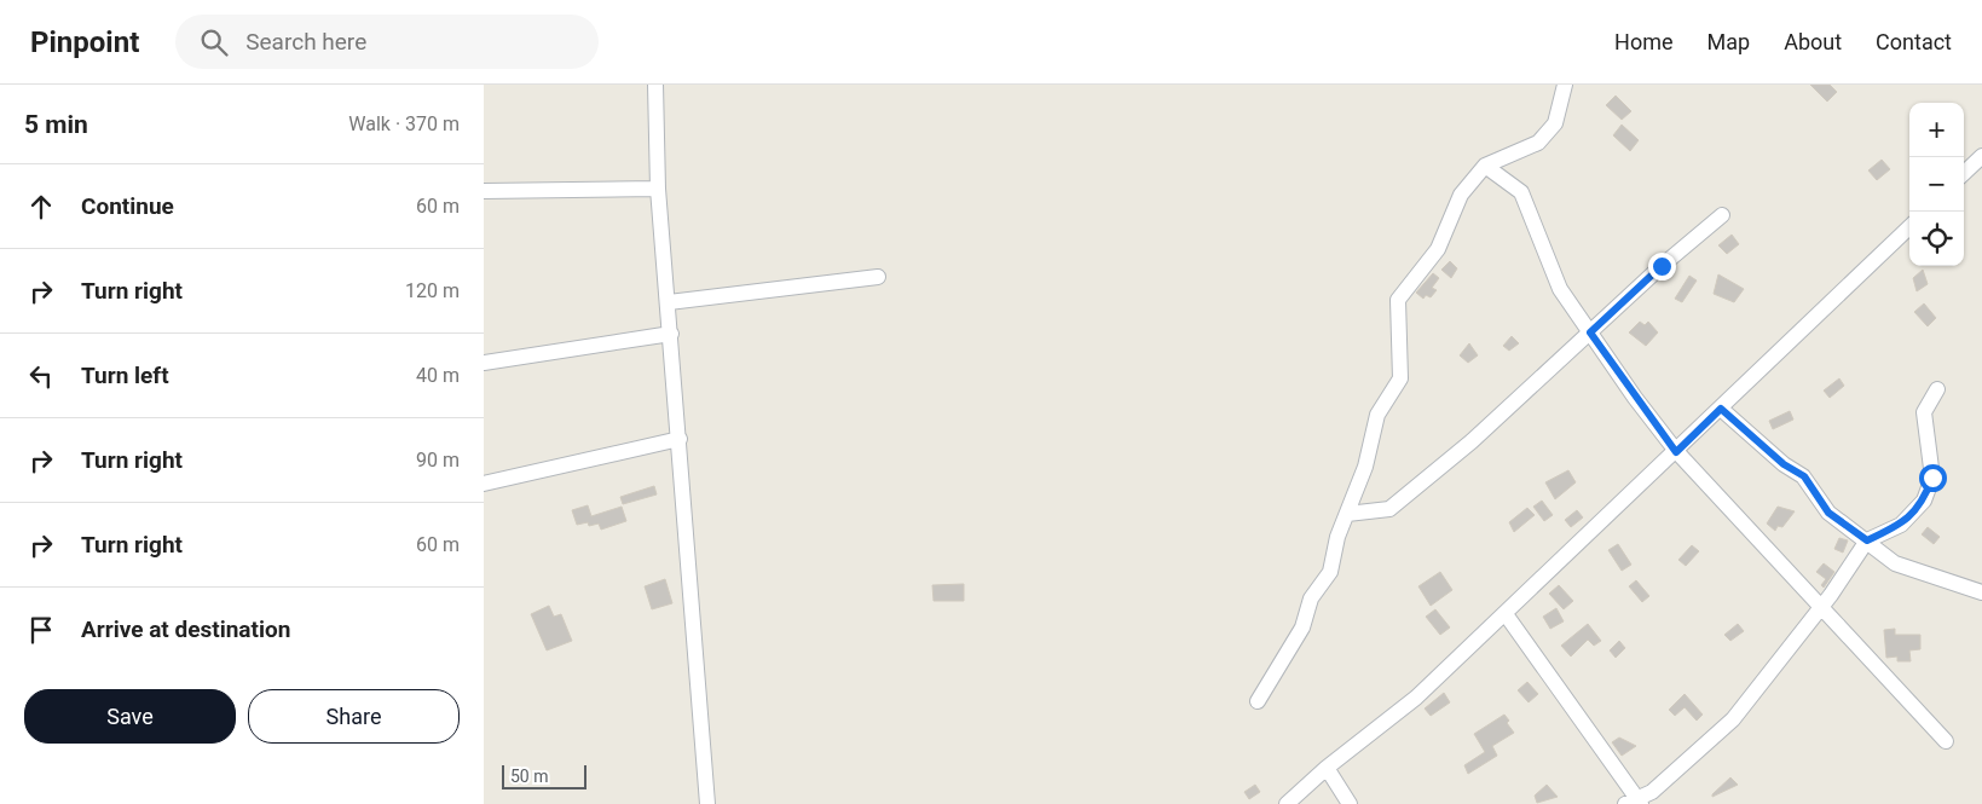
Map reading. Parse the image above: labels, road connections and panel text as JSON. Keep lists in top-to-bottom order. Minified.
{"scale_bar":"50 m","page":{"header":"Pinpoint","search":"Search here","nav":["Home","Map","About","Contact"],"heading":["5 min","Walk · 370 m"],"map_buttons":["+","−"],"list":[["Continue","60 m"],["Turn right","120 m"],["Turn left","40 m"],["Turn right","90 m"],["Turn right","60 m"],"Arrive at destination"],"buttons":["Save","Share"],"scale":"50 m"}}
